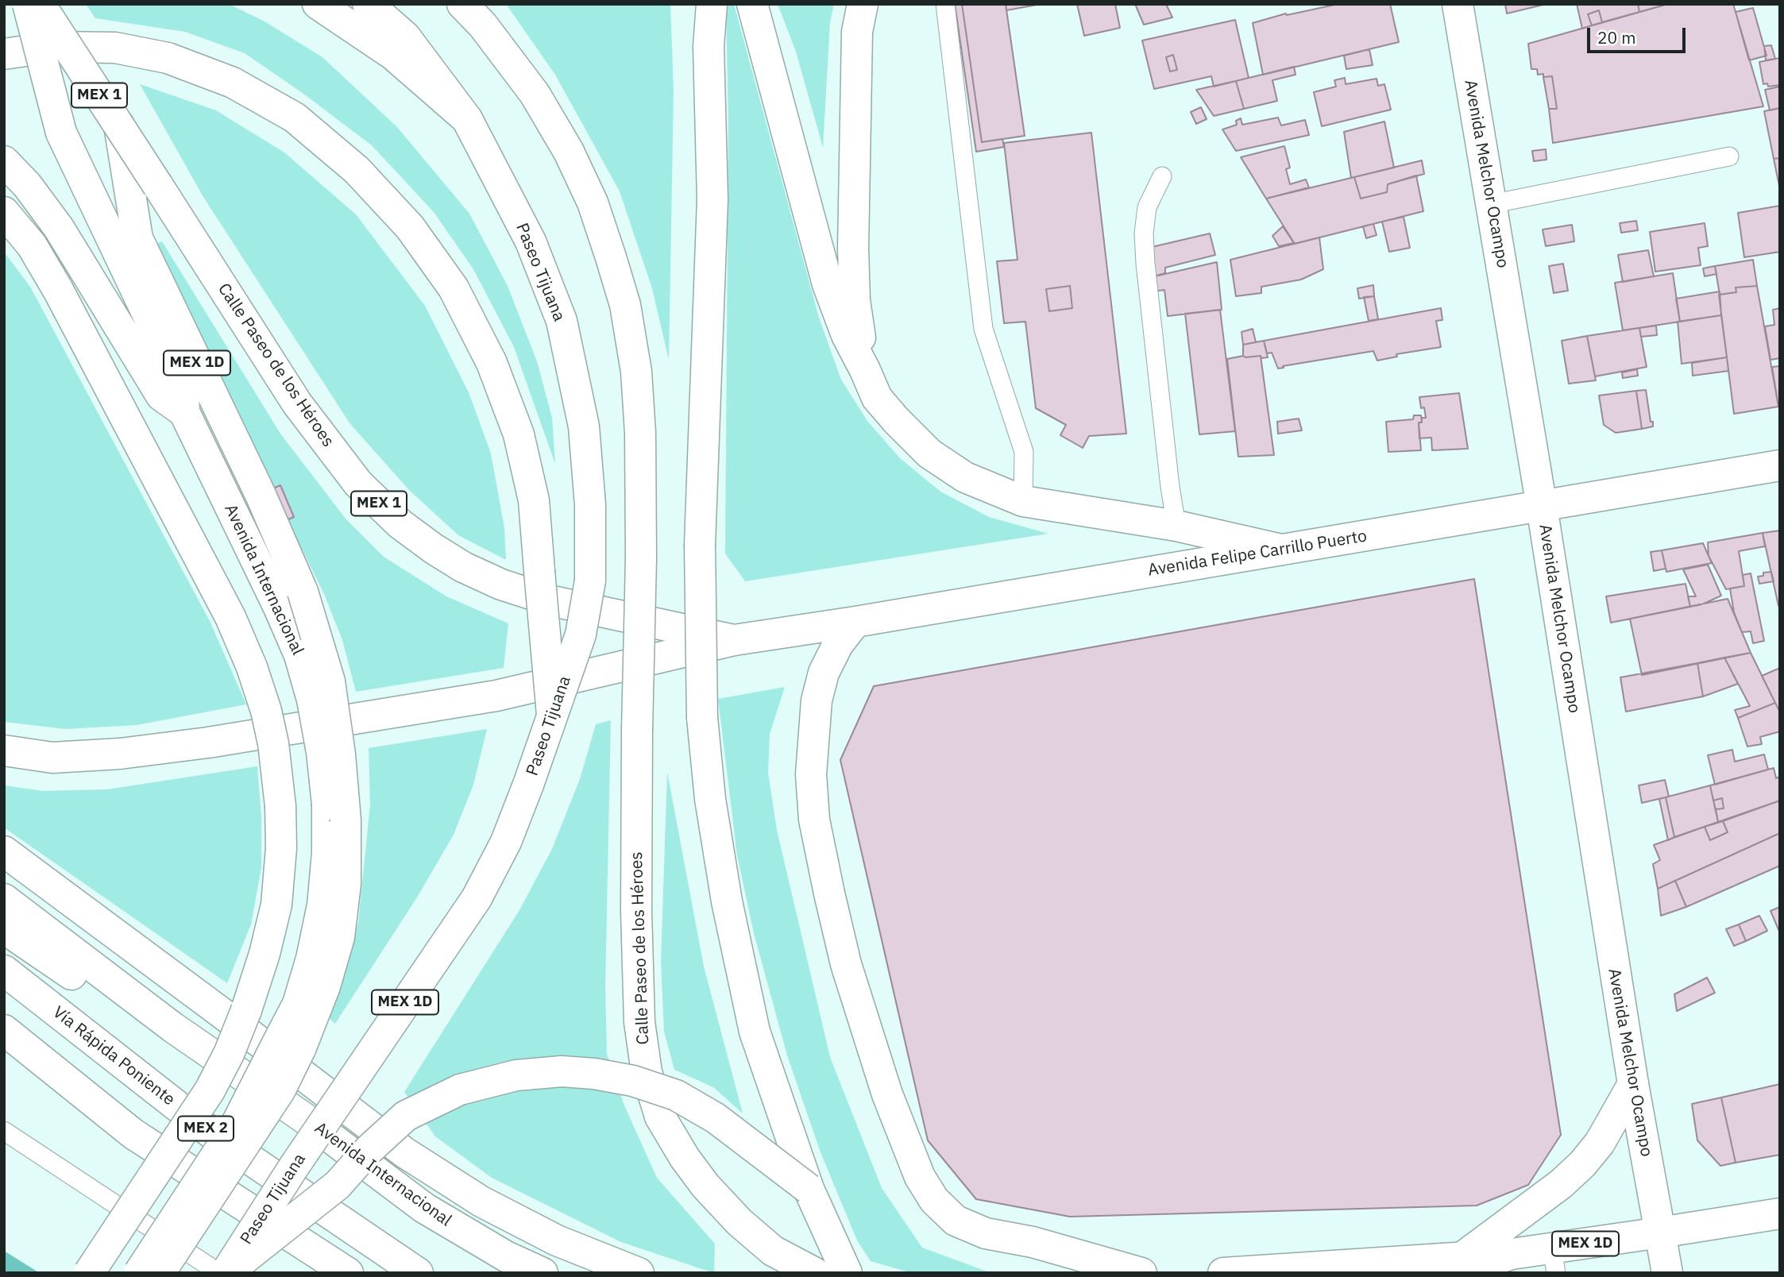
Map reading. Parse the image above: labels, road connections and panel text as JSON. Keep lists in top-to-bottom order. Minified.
{"streets":{"main road":["MEX 1","Avenida Melchor Ocampo","Paseo Tijuana","MEX 1D","Calle Paseo de los Héroes","Avenida Felipe Carrillo Puerto","Avenida Internacional","Vía Rápida Poniente","MEX 2"]},"crossings":[["MEX 1","Avenida Internacional"],["Avenida Melchor Ocampo","MEX 1D"],["Avenida Melchor Ocampo","Avenida Felipe Carrillo Puerto"],["Paseo Tijuana","MEX 1D"],["MEX 1D","Calle Paseo de los Héroes"],["MEX 1D","Avenida Internacional"],["Calle Paseo de los Héroes","Avenida Felipe Carrillo Puerto"]],"scale_bar":"20 m"}
